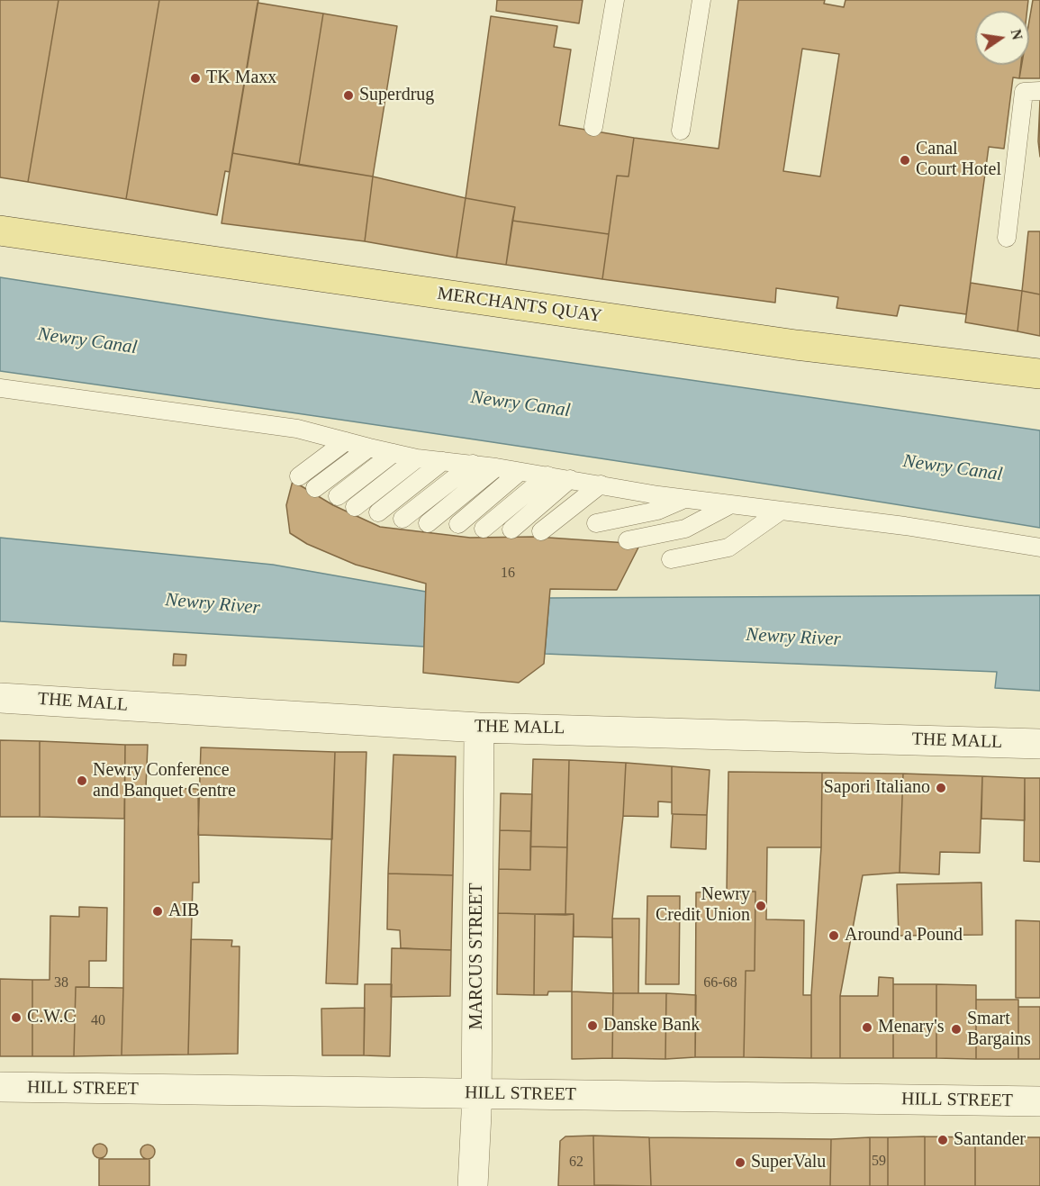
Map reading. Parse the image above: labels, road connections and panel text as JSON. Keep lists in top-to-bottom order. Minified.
{"streets":{"main road":["MERCHANTS QUAY"],"street":["THE MALL","MARCUS STREET","HILL STREET"]},"crossings":[["THE MALL","MARCUS STREET"],["MARCUS STREET","HILL STREET"]],"water":["Newry Canal","Newry River"],"places":["TK Maxx","Superdrug","Canal Court Hotel","Newry Conference and Banquet Centre","Sapori Italiano","Newry Credit Union","AIB","Around a Pound","C.W.C","Danske Bank","Menary's","Smart Bargains","Santander","SuperValu"],"house_numbers":["16","38","66-68","40","59","62"],"north":"right"}
